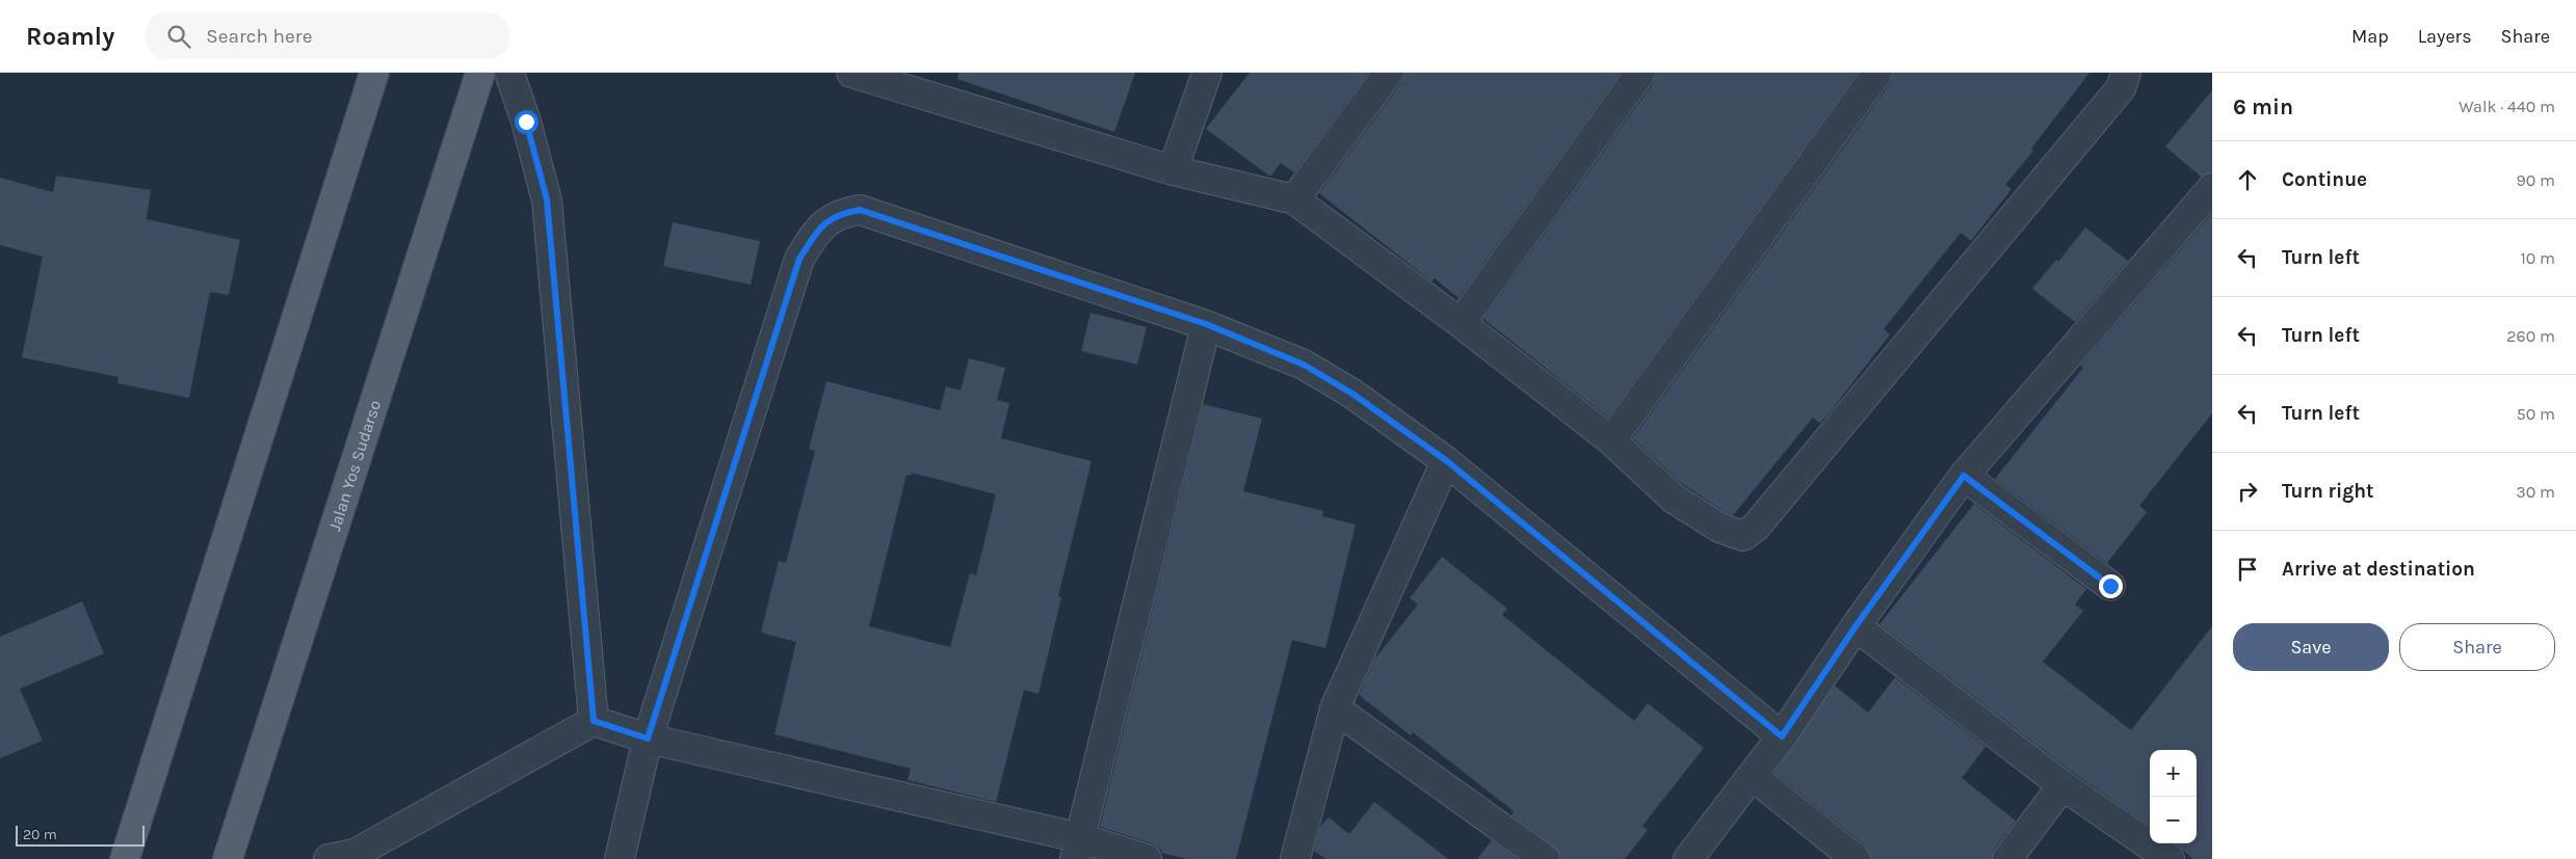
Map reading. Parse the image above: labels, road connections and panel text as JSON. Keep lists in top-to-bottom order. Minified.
{"streets":{"main road":["Jalan Yos Sudarso"]},"scale_bar":"20 m","page":{"header":"Roamly","search":"Search here","nav":["Map","Layers","Share"],"heading":["6 min","Walk · 440 m"],"list":[["Continue","90 m"],["Turn left","10 m"],["Turn left","260 m"],["Turn left","50 m"],["Turn right","30 m"],"Arrive at destination"],"buttons":["Save","Share"],"map_buttons":["+","−"],"scale":"20 m"}}
